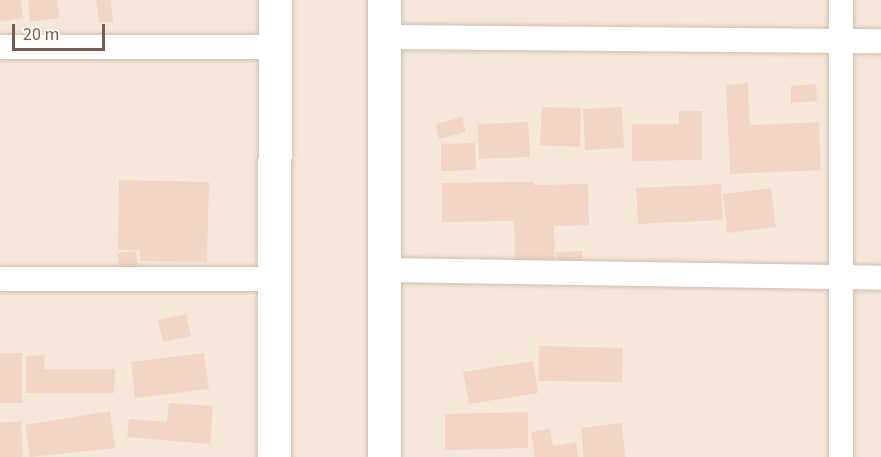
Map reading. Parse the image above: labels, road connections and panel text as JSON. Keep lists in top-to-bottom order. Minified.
{"scale_bar":"20 m"}
